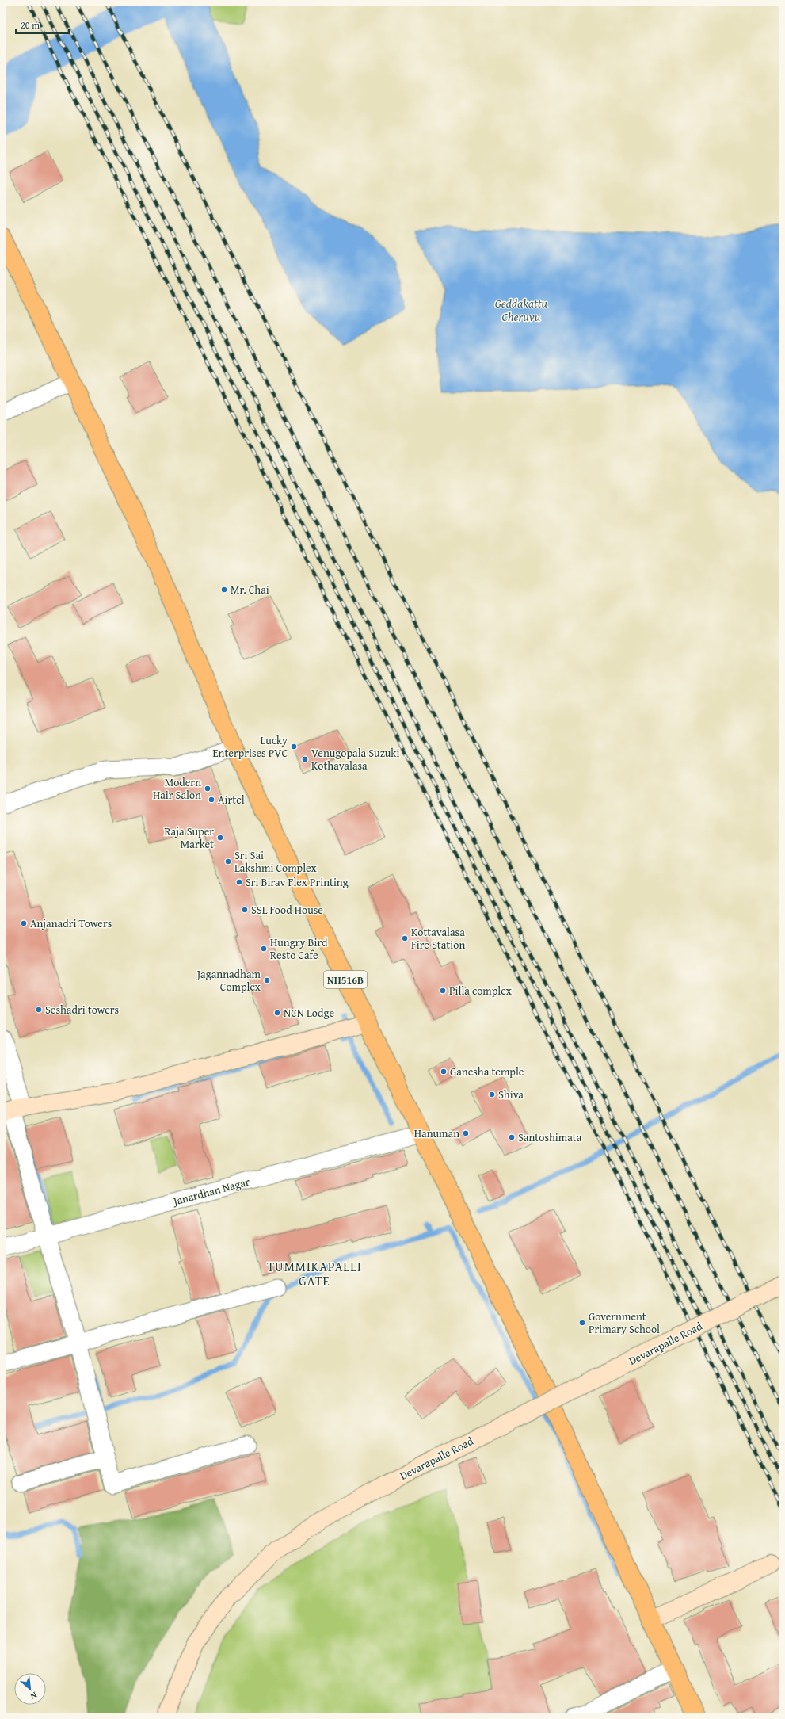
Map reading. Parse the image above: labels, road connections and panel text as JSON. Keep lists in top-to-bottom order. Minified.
{"streets":{"highway":["NH516B"],"main road":["Devarapalle Road"],"street":["Janardhan Nagar"]},"crossings":[["NH516B","Janardhan Nagar"]],"districts":["TUMMIKAPALLI GATE"],"water":["Geddakattu Cheruvu"],"places":["Mr. Chai","Lucky Enterprises PVC","Venugopala Suzuki Kothavalasa","Modern Hair Salon","Airtel","Raja Super Market","Sri Sai Lakshmi Complex","Sri Birav Flex Printing","SSL Food House","Anjanadri Towers","Kottavalasa Fire Station","Hungry Bird Resto Cafe","Jagannadham Complex","Pilla complex","Seshadri towers","NCN Lodge","Ganesha temple","Shiva","Hanuman","Santoshimata","Government Primary School"],"scale_bar":"20 m","north":"bottom right"}
